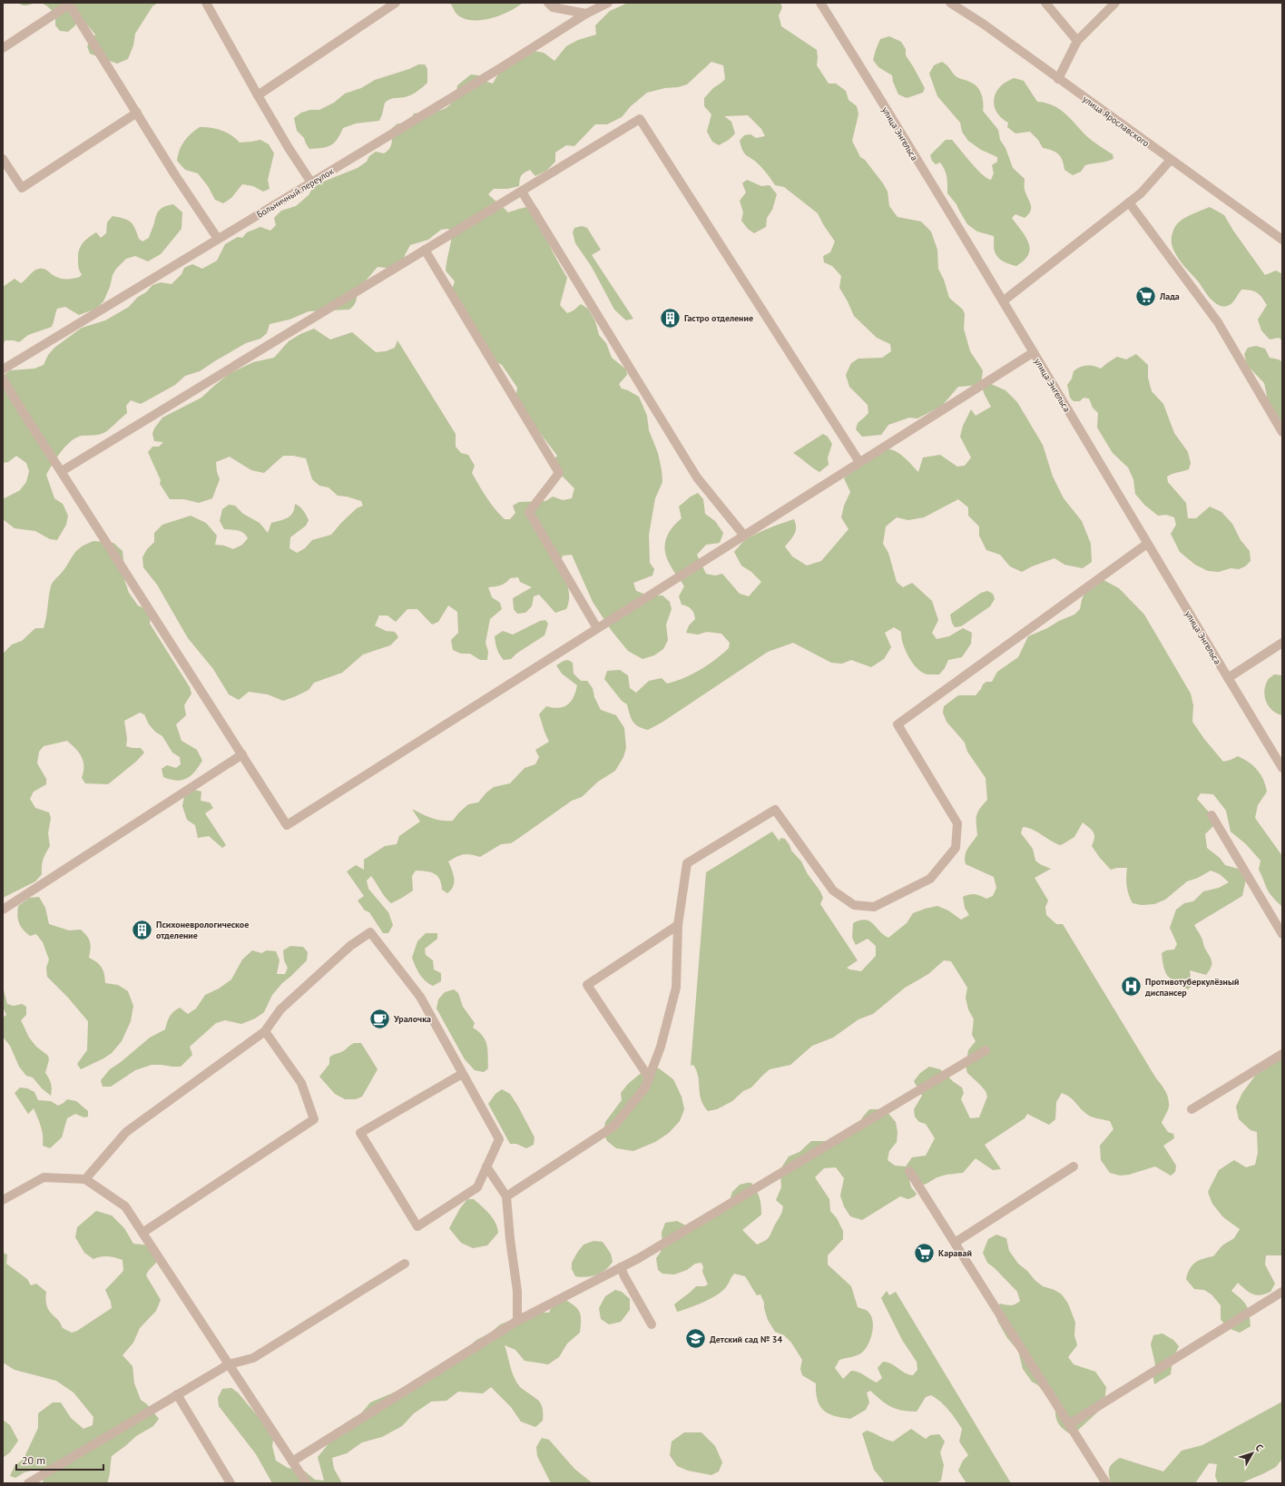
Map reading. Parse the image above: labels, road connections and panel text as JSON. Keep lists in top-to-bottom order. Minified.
{"streets":{"street":["улица Ярославского","улица Энгельса","Больничный переулок"]},"places":{"supermarket":["Лада","Каравай"],"building":["Гастро отделение","Психоневрологическое отделение"],"hospital":["Противотуберкулёзный диспансер"],"cafe":["Уралочка"],"school or university":["Детский сад № 34"]},"scale_bar":"20 m","north":"top right"}
